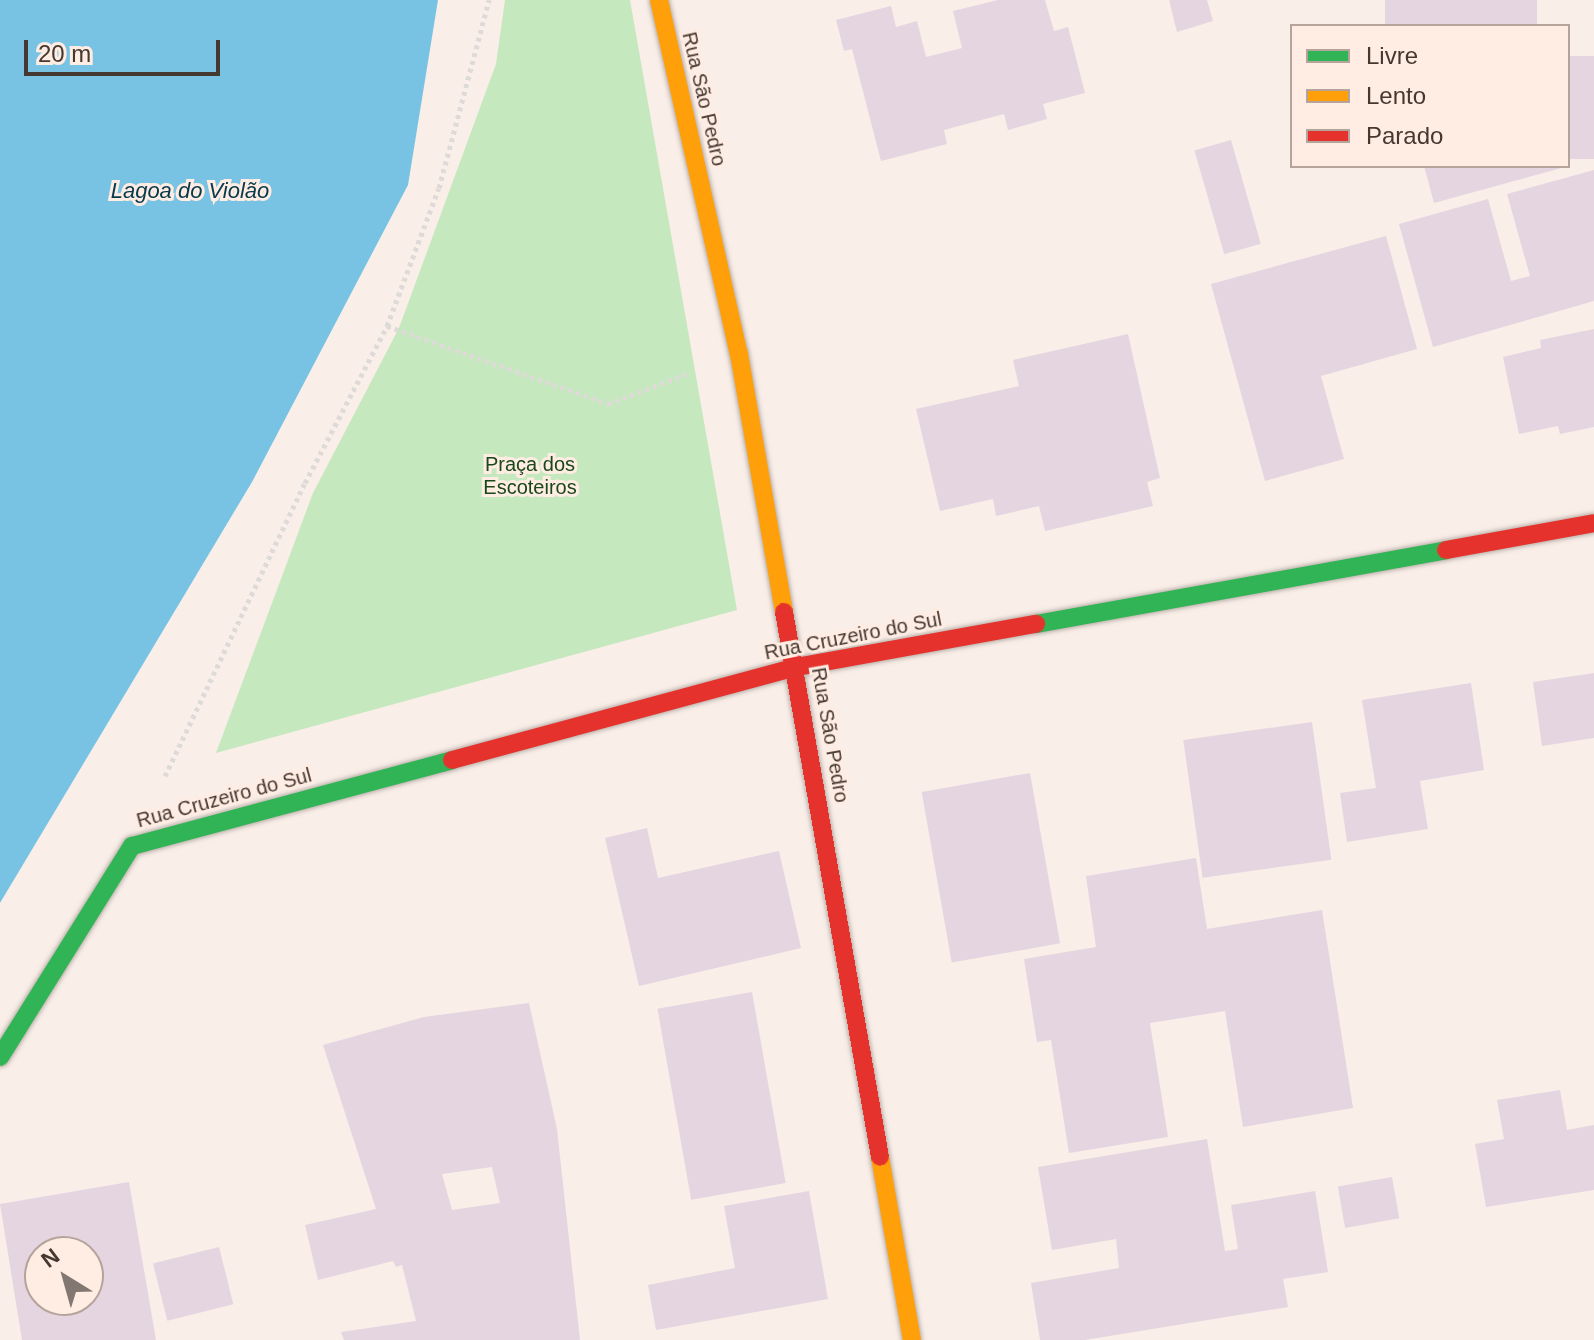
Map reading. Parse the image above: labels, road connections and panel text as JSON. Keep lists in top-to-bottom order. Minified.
{"streets":{"street":["Rua São Pedro","Rua Cruzeiro do Sul"]},"crossings":[["Rua São Pedro","Rua Cruzeiro do Sul"]],"water":["Lagoa do Violão"],"parks":["Praça dos Escoteiros"],"legend":["Livre","Lento","Parado"],"scale_bar":"20 m","north":"top left"}
